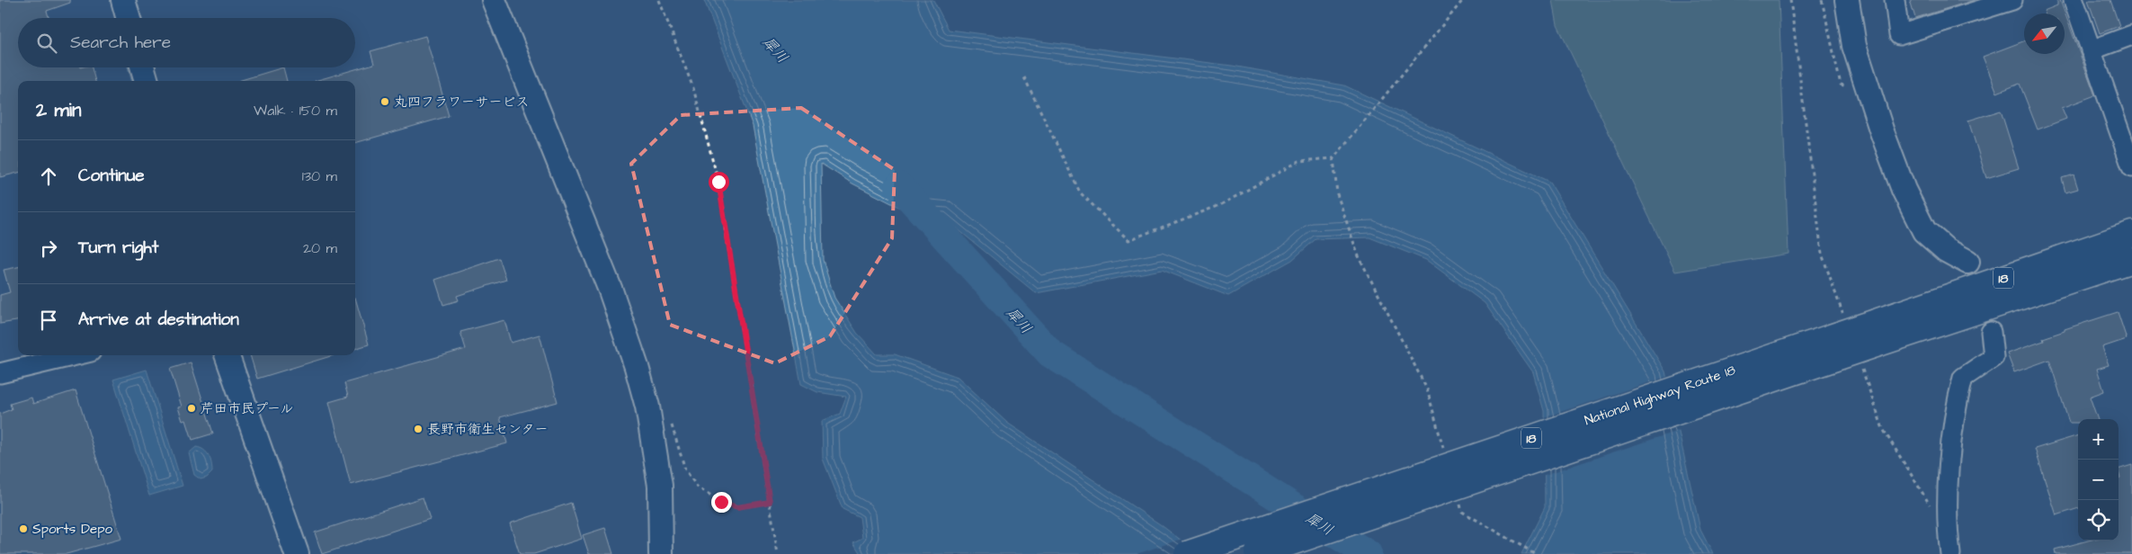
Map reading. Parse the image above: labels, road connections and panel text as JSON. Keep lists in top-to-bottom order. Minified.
{"streets":{"highway":["18","National Highway Route 18"]},"water":["犀川"],"places":["丸四フラワーサービス","芹田市民プール","長野市衛生センター","Sports Depo"],"north":"bottom left","page":{"search":"Search here","heading":["2 min","Walk · 150 m"],"list":[["Continue","130 m"],["Turn right","20 m"],"Arrive at destination"],"map_buttons":["+","−"]}}
